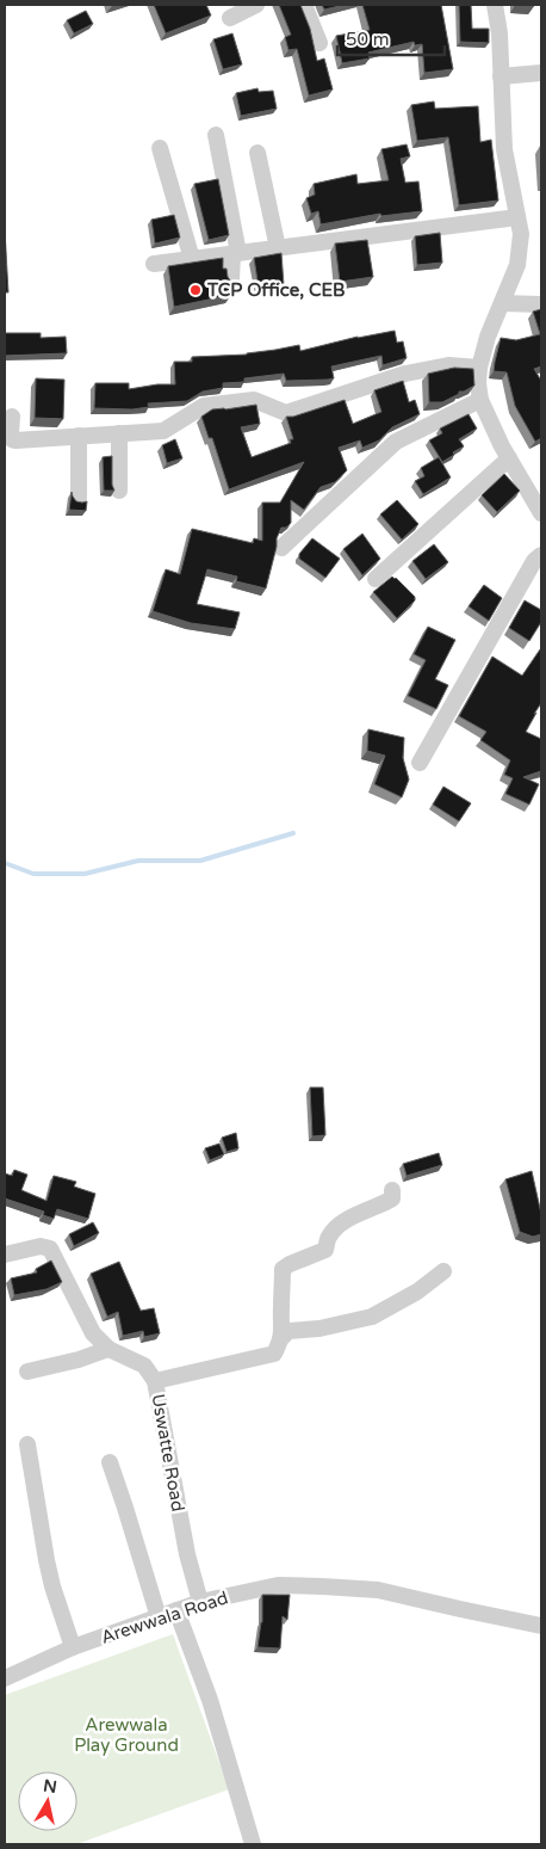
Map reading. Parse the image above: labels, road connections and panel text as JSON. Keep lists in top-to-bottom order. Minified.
{"streets":{"street":["Uswatte Road","Arewwala Road"]},"crossings":[["Uswatte Road","Arewwala Road"]],"parks":["Arewwala Play Ground"],"places":["TCP Office, CEB"],"scale_bar":"50 m","north":"top"}
